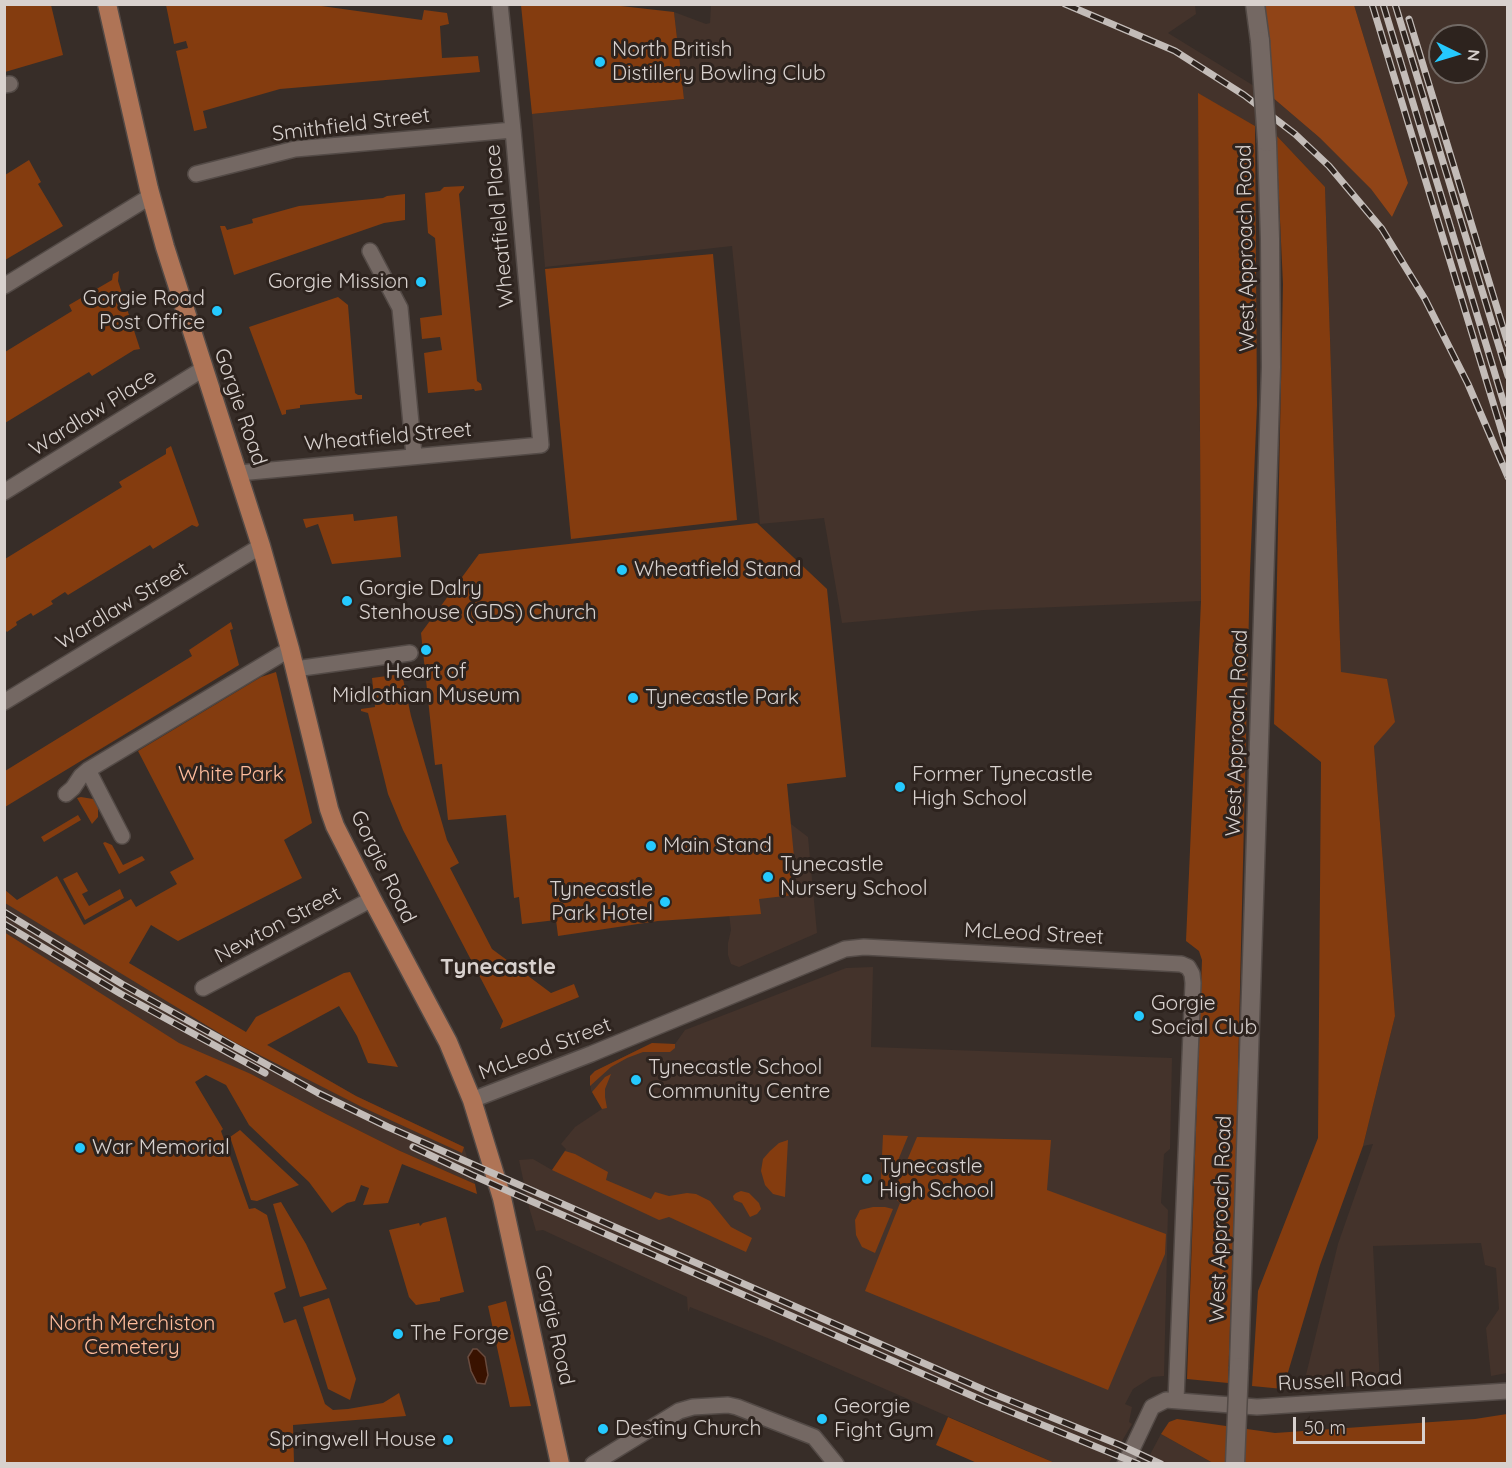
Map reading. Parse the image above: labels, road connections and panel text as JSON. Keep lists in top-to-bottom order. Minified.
{"streets":{"main road":["Gorgie Road"],"street":["Smithfield Street","Wheatfield Place","West Approach Road","Wardlaw Place","Wheatfield Street","Wardlaw Street","Newton Street","McLeod Street","Russell Road"]},"crossings":[["Smithfield Street","Wheatfield Place"],["Wheatfield Place","Wheatfield Street"],["Gorgie Road","Wardlaw Place"],["Gorgie Road","Wheatfield Street"],["Gorgie Road","Wardlaw Street"],["Gorgie Road","Newton Street"],["Gorgie Road","McLeod Street"],["McLeod Street","Russell Road"]],"districts":["Tynecastle"],"parks":["White Park","North Merchiston Cemetery"],"places":["North British Distillery Bowling Club","Gorgie Mission","Gorgie Road Post Office","Wheatfield Stand","Gorgie Dalry Stenhouse (GDS) Church","Heart of Midlothian Museum","Tynecastle Park","Former Tynecastle High School","Main Stand","Tynecastle Nursery School","Tynecastle Park Hotel","Gorgie Social Club","Tynecastle School Community Centre","War Memorial","Tynecastle High School","The Forge","Georgie Fight Gym","Destiny Church","Springwell House"],"scale_bar":"50 m","north":"right"}
